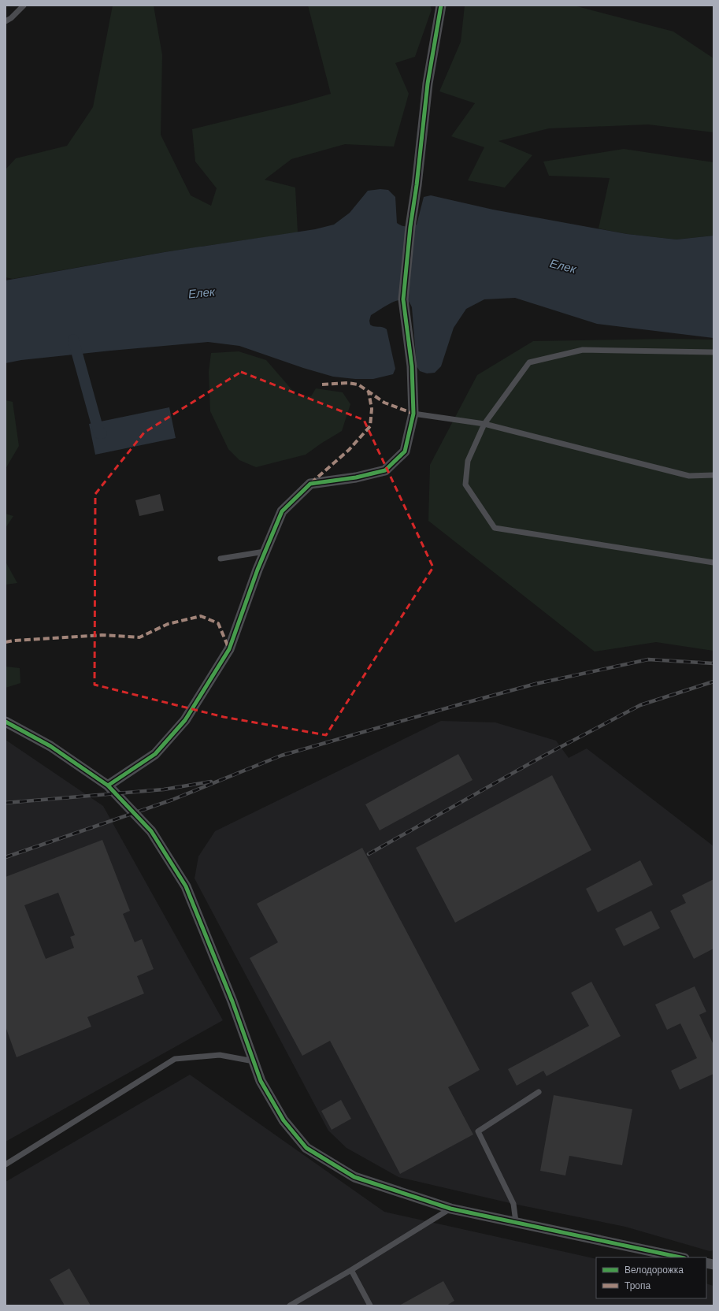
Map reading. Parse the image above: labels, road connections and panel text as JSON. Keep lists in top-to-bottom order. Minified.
{"water":["Елек"],"legend":["Велодорожка","Тропа"]}
